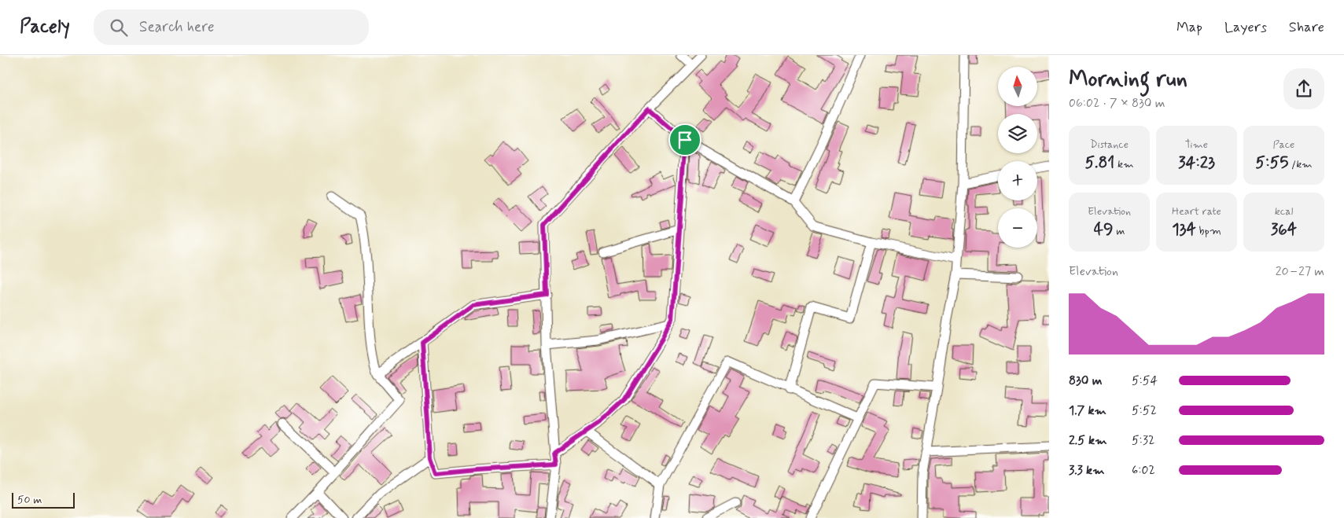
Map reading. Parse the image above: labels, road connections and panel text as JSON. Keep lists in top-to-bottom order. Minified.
{"scale_bar":"50 m","north":"top","page":{"header":"Pacely","search":"Search here","nav":["Map","Layers","Share"],"heading":["Morning run","06:02 · 7 × 830 m"],"map_buttons":["+","−"],"stats":[["Distance","5.81 km"],["Time","34:23"],["Pace","5:55 /km"],["Elevation","49 m"],["Heart rate","134 bpm"],["kcal","364"]],"chart":["Elevation","20–27 m"],"list":[{"name":"830 m","note":"5:54"},{"name":"1.7 km","note":"5:52"},{"name":"2.5 km","note":"5:32"},{"name":"3.3 km","note":"6:02"}],"scale":"50 m"}}
